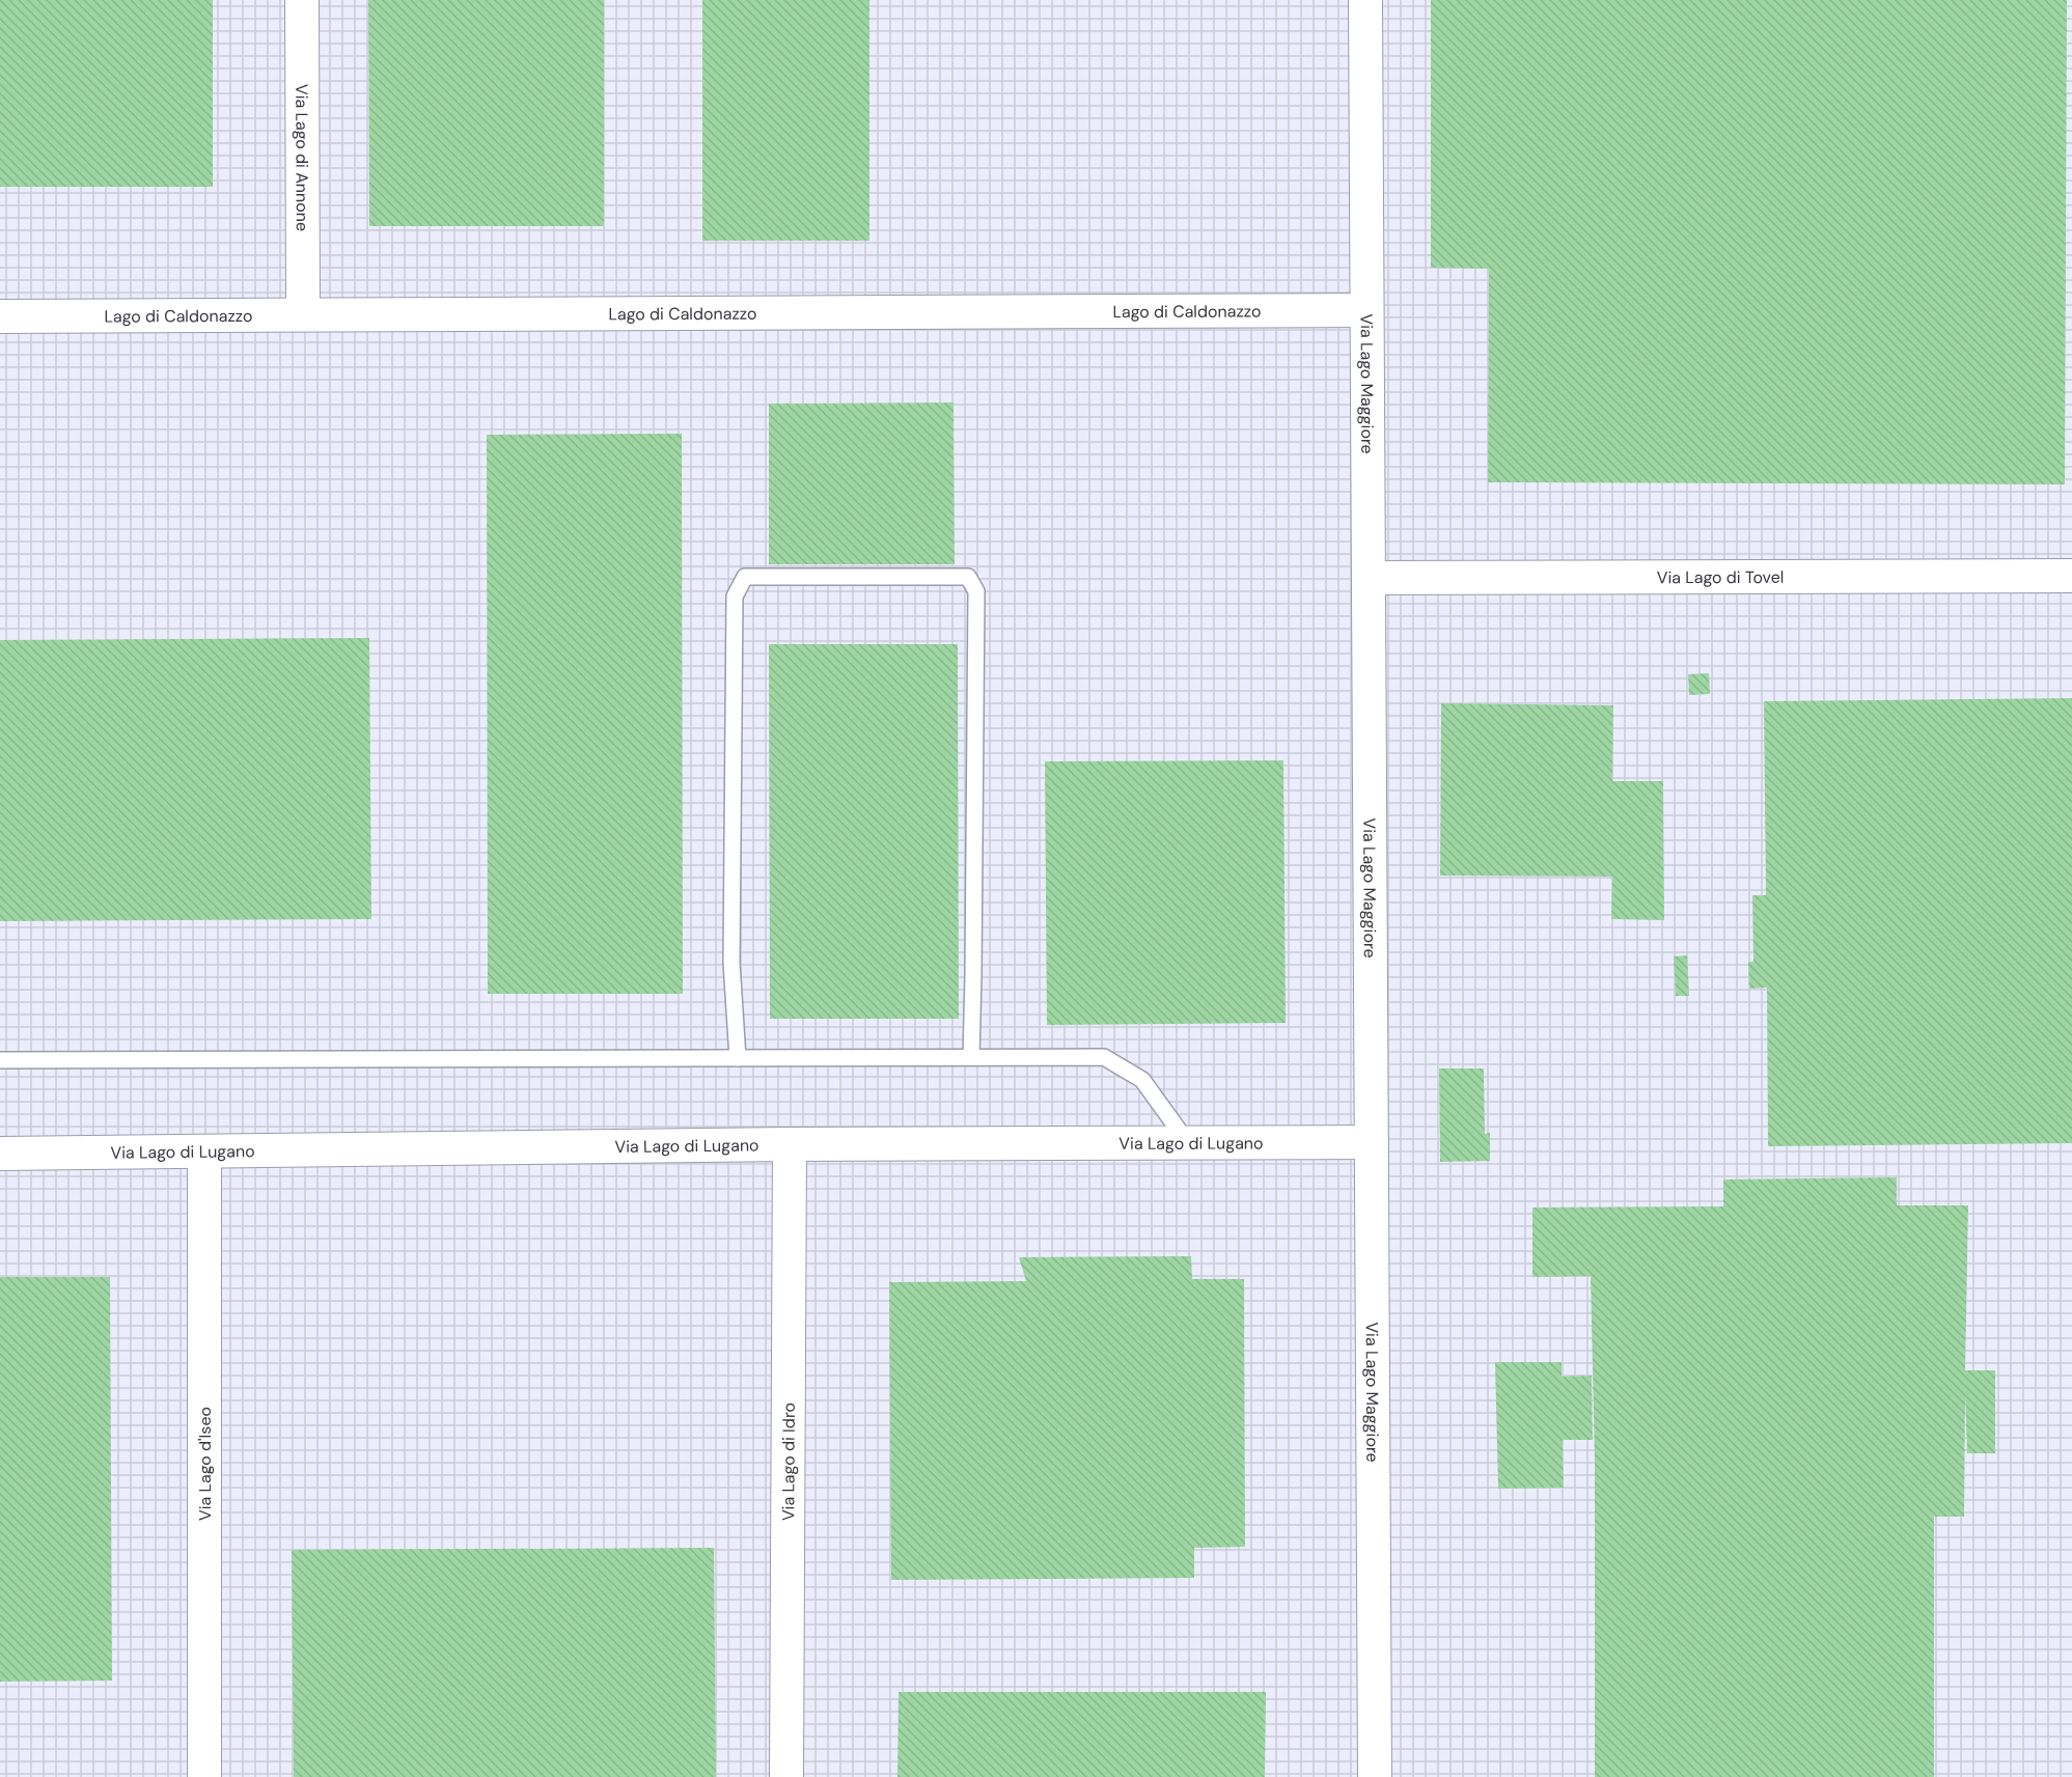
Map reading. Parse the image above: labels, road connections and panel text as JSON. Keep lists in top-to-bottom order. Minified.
{"streets":{"street":["Via Lago di Annone","Lago di Caldonazzo","Via Lago Maggiore","Via Lago di Tovel","Via Lago di Lugano","Via Lago di Idro","Via Lago d'Iseo"]},"crossings":[["Via Lago di Annone","Lago di Caldonazzo"],["Lago di Caldonazzo","Via Lago Maggiore"],["Via Lago Maggiore","Via Lago di Tovel"],["Via Lago Maggiore","Via Lago di Lugano"],["Via Lago di Lugano","Via Lago di Idro"],["Via Lago di Lugano","Via Lago d'Iseo"]]}
